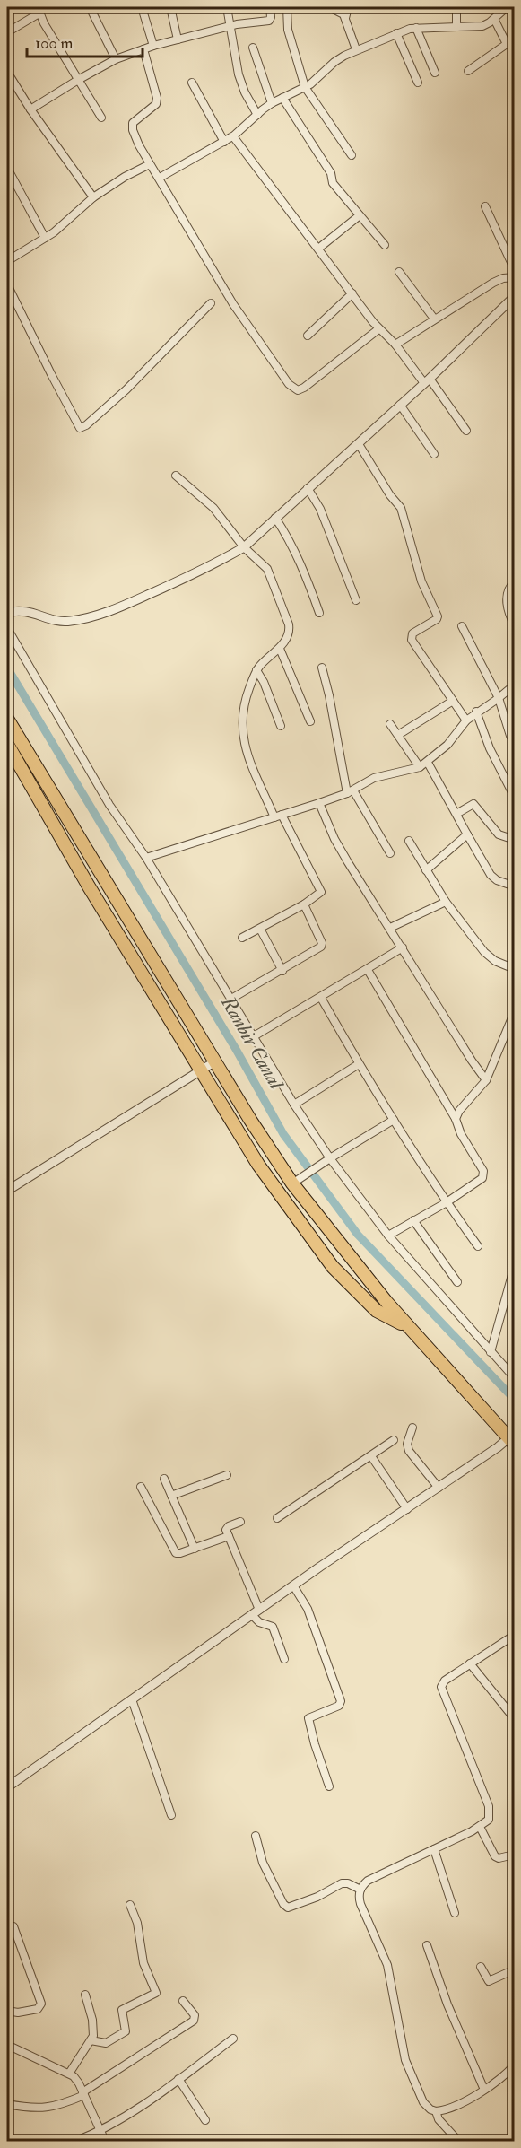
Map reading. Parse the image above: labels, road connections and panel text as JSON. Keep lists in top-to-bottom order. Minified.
{"water":["Ranbir Canal"],"scale_bar":"100 m"}
